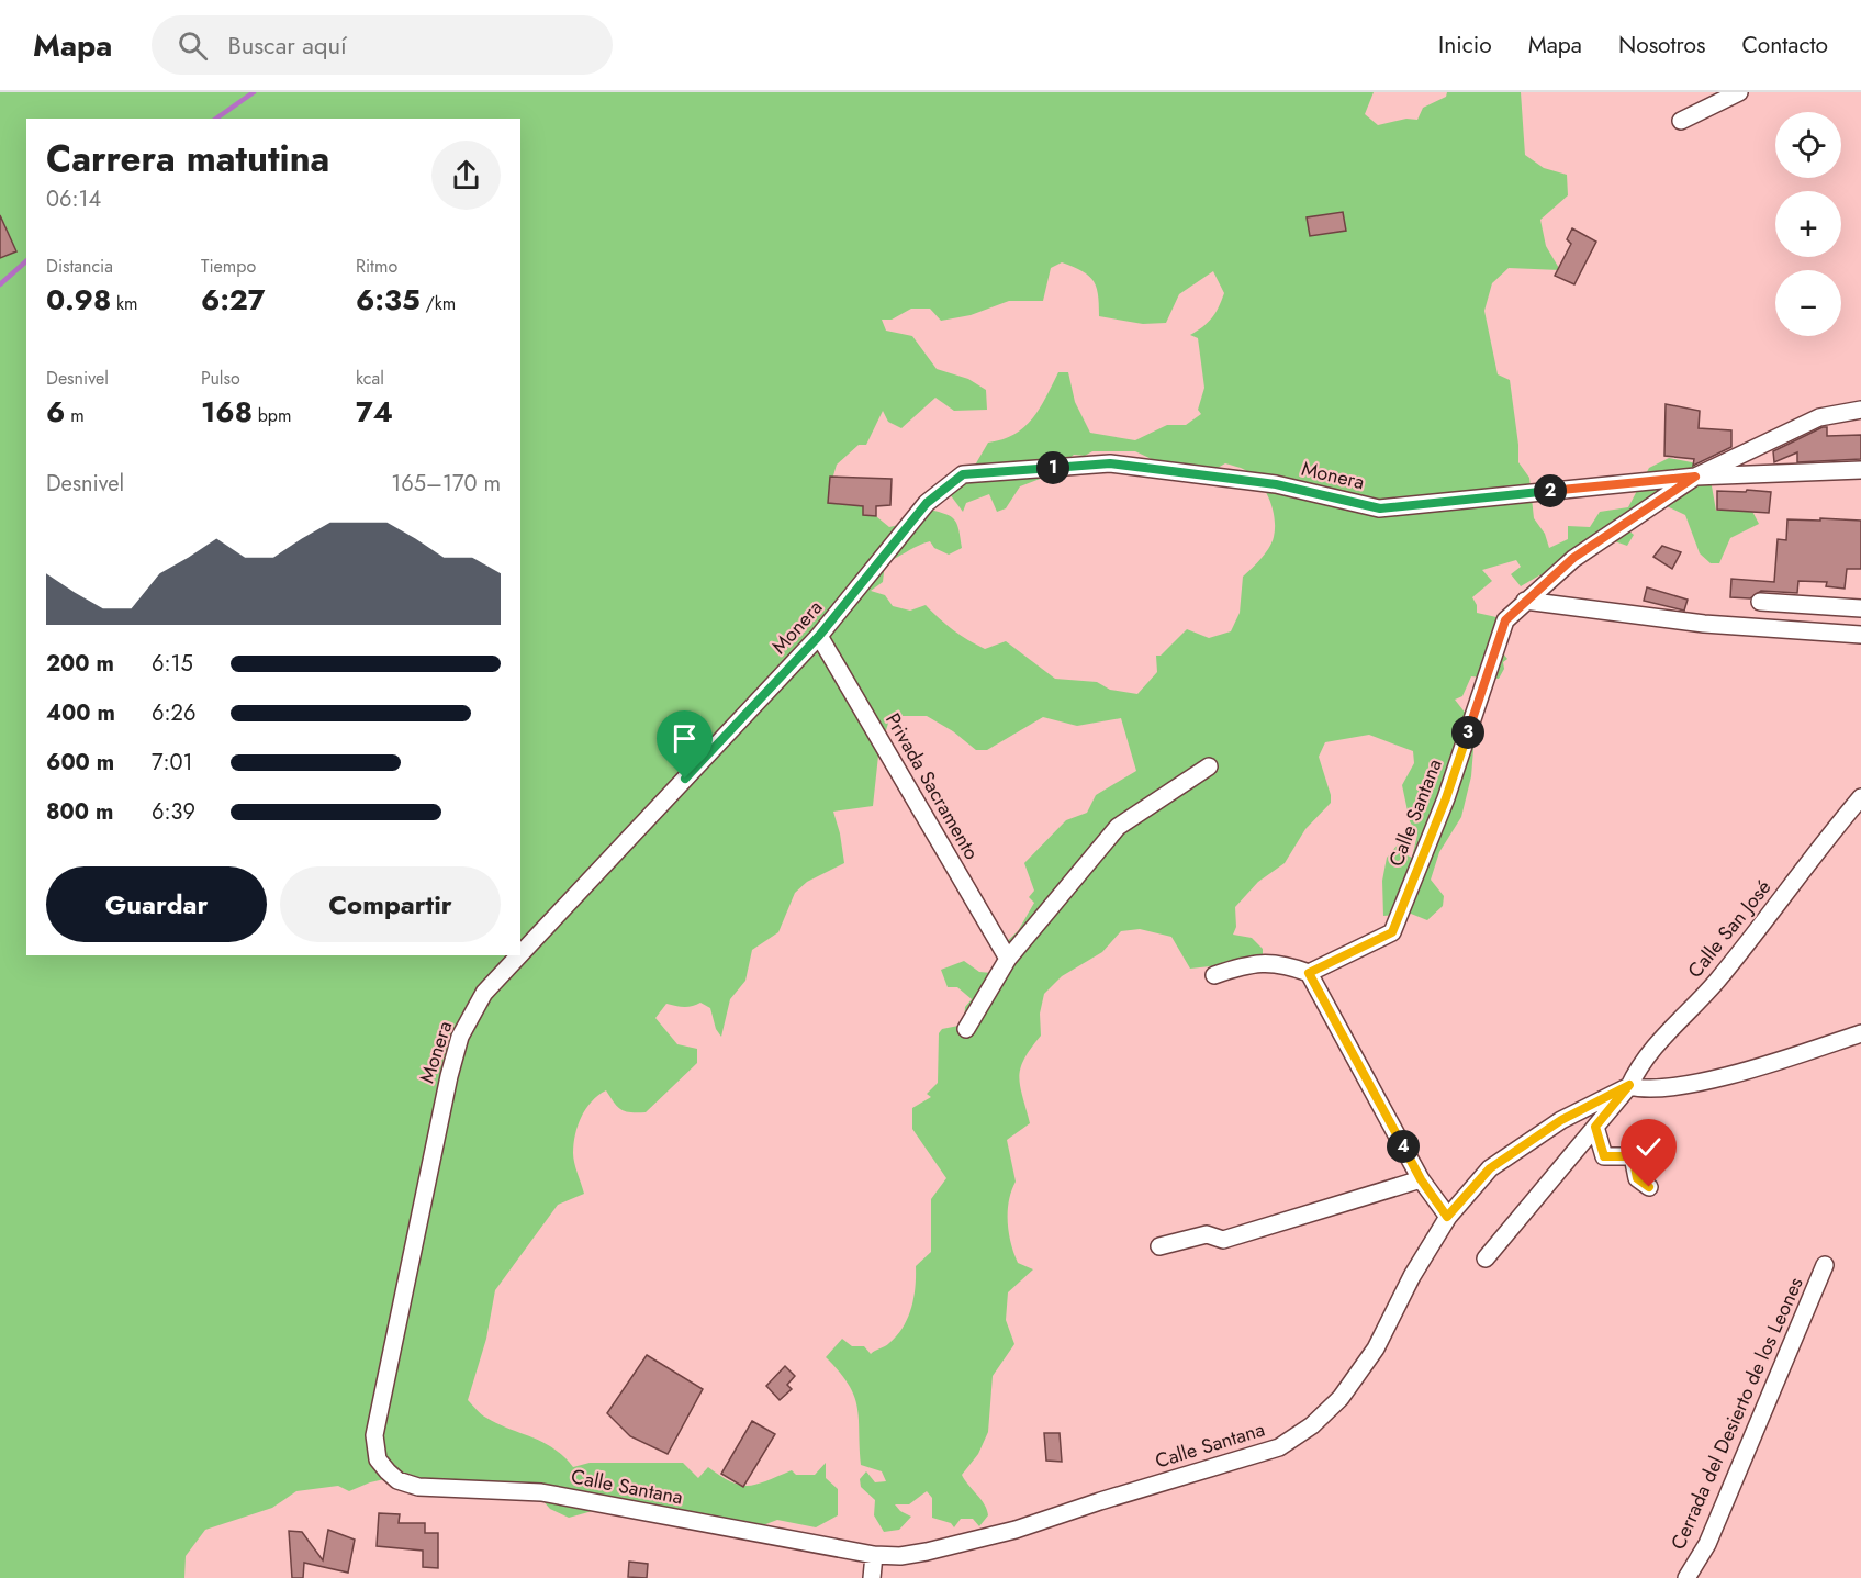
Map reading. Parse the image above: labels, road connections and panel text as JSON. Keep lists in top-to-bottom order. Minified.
{"streets":{"street":["Monera","Privada Sacramento","Calle Santana","Calle San José","Cerrada del Desierto de los Leones"]},"crossings":[["Monera","Privada Sacramento"],["Monera","Calle Santana"],["Calle Santana","Calle San José"]],"page":{"header":"Mapa","search":"Buscar aquí","nav":["Inicio","Mapa","Nosotros","Contacto"],"map_buttons":["+","−"],"heading":["Carrera matutina","06:14"],"stats":[["Distancia","0.98 km"],["Tiempo","6:27"],["Ritmo","6:35 /km"],["Desnivel","6 m"],["Pulso","168 bpm"],["kcal","74"]],"pins":["1","2","3","4"],"chart":["Desnivel","165–170 m"],"list":[{"name":"200 m","note":"6:15"},{"name":"400 m","note":"6:26"},{"name":"600 m","note":"7:01"},{"name":"800 m","note":"6:39"}],"buttons":["Guardar","Compartir"]}}
